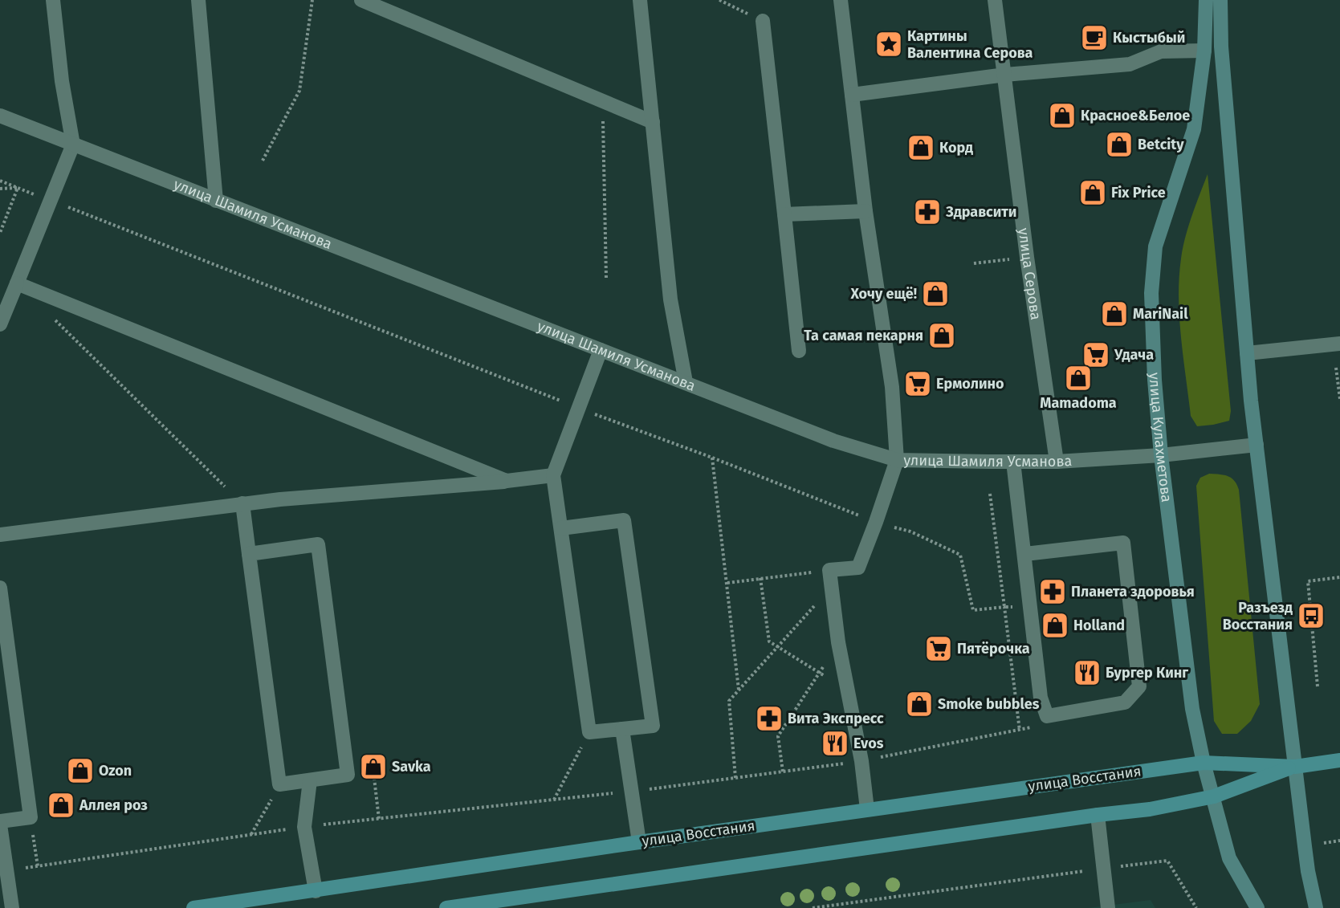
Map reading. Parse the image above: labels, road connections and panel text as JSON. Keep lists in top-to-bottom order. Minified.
{"streets":{"main road":["улица Кулахметова","улица Восстания"],"street":["улица Шамиля Усманова","улица Серова"]},"crossings":[["улица Шамиля Усманова","улица Серова"],["улица Шамиля Усманова","улица Кулахметова"],["улица Кулахметова","улица Восстания"]],"places":{"cafe":["Кыстыбый"],"place":["Картины Валентина Серова"],"shop":["Красное&Белое","Betcity","Корд","Fix Price","Хочу ещё!","MariNail","Та самая пекарня","Mamadoma","Holland","Smoke bubbles","Savka","Ozon","Аллея роз"],"pharmacy":["Здравсити","Планета здоровья","Вита Экспресс"],"supermarket":["Удача","Ермолино","Пятёрочка"],"bus stop":["Разъезд Восстания"],"restaurant":["Бургер Кинг","Evos"]}}
